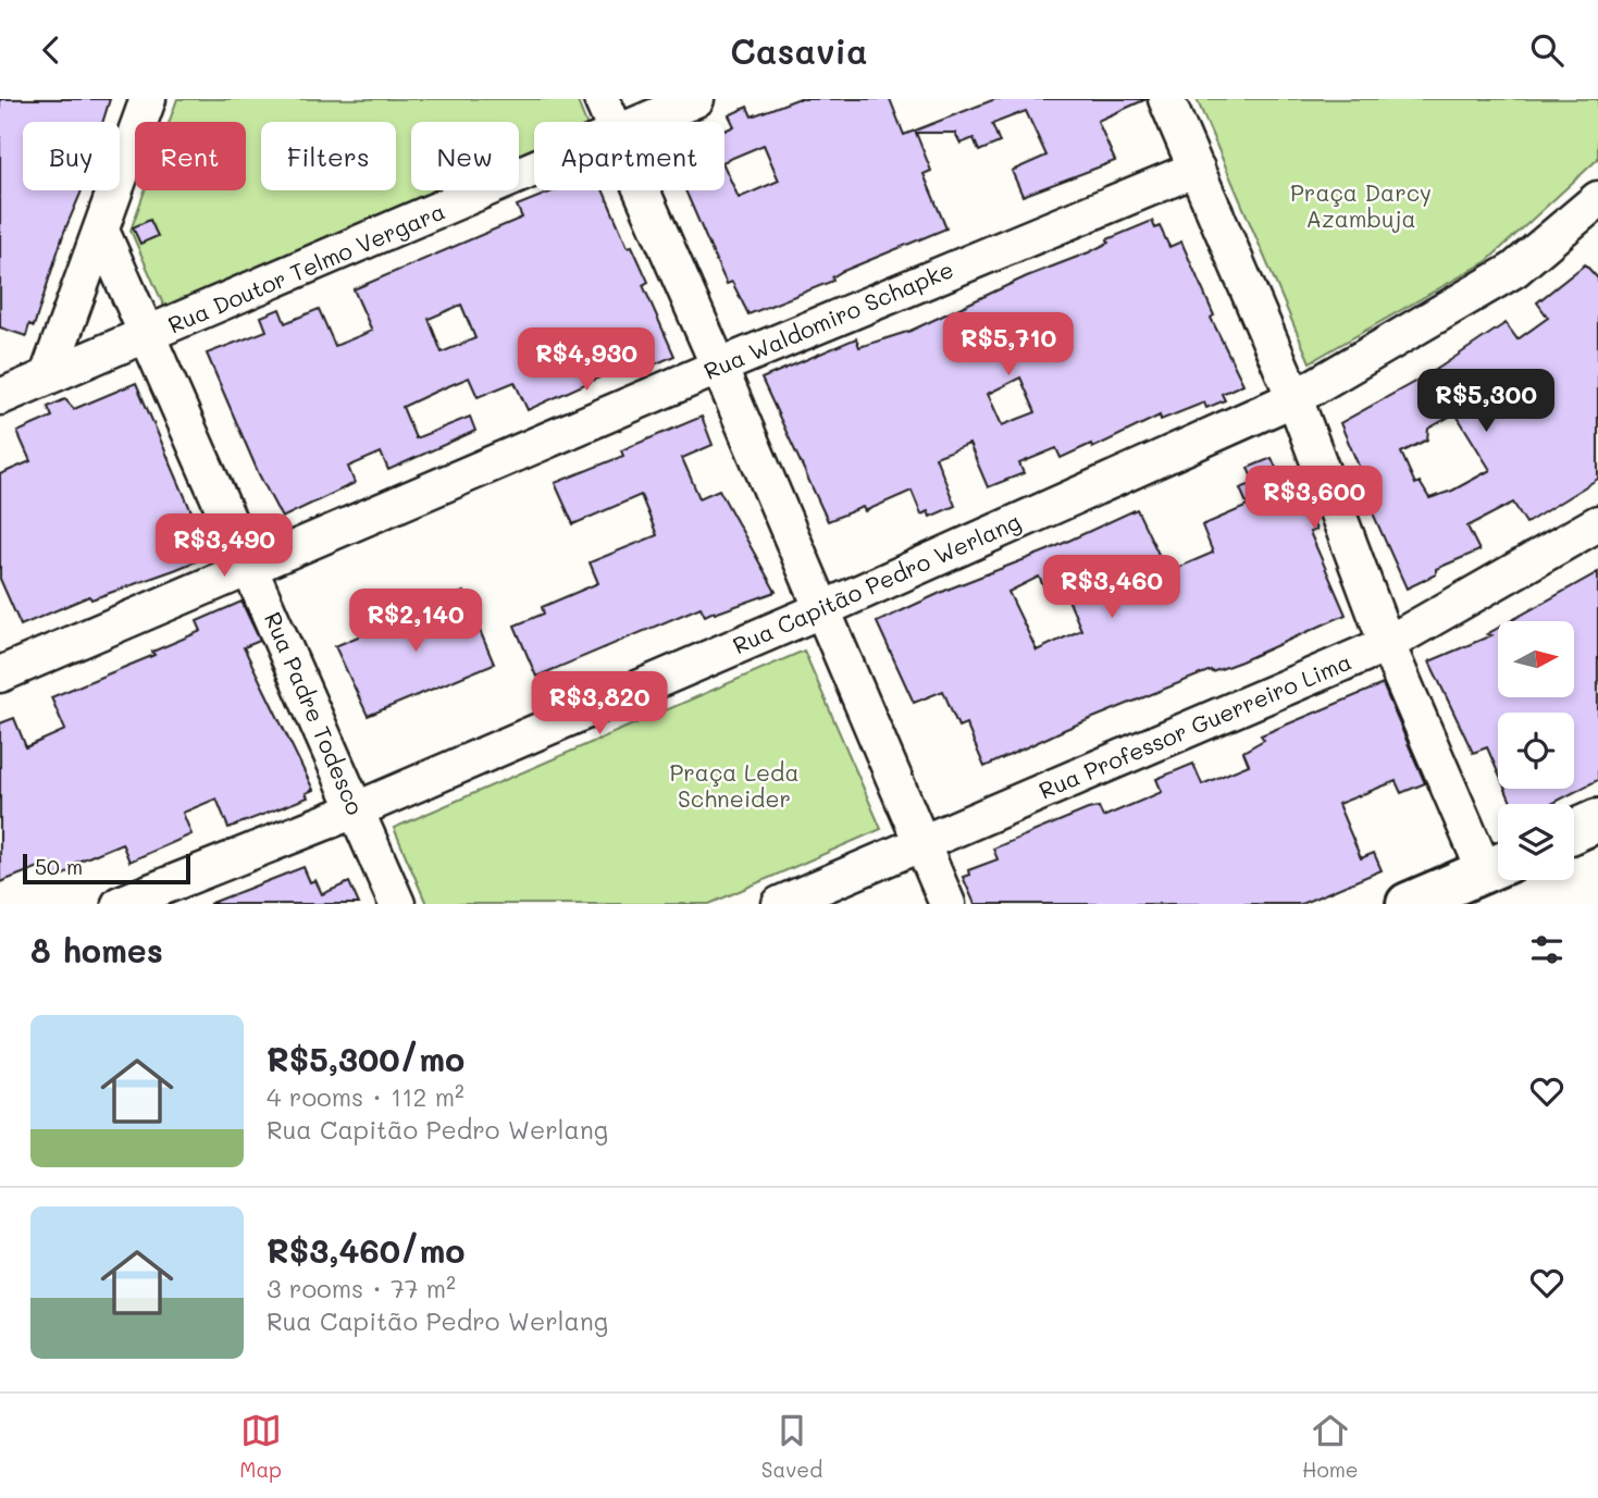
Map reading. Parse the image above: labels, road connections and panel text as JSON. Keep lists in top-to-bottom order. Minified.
{"streets":{"street":["Rua Doutor Telmo Vergara","Rua Waldomiro Schapke","Rua Capitão Pedro Werlang","Rua Padre Todesco","Rua Professor Guerreiro Lima"]},"crossings":[["Rua Doutor Telmo Vergara","Rua Padre Todesco"],["Rua Waldomiro Schapke","Rua Padre Todesco"],["Rua Capitão Pedro Werlang","Rua Padre Todesco"]],"parks":["Praça Darcy Azambuja","Praça Leda Schneider"],"scale_bar":"50 m","north":"right","page":{"header":"Casavia","chip":["Buy","Rent","Filters","New","Apartment"],"price":["R$5,710","R$4,930","R$5,300","R$3,600","R$3,490","R$3,460","R$2,140","R$3,820"],"scale":"50 m","heading":"8 homes","list":[{"name":"R$5,300/mo","note":"4 rooms · 112 m² · Rua Capitão Pedro Werlang"},{"name":"R$3,460/mo","note":"3 rooms · 77 m² · Rua Capitão Pedro Werlang"}],"tabs":["Map","Saved","Home"]}}
